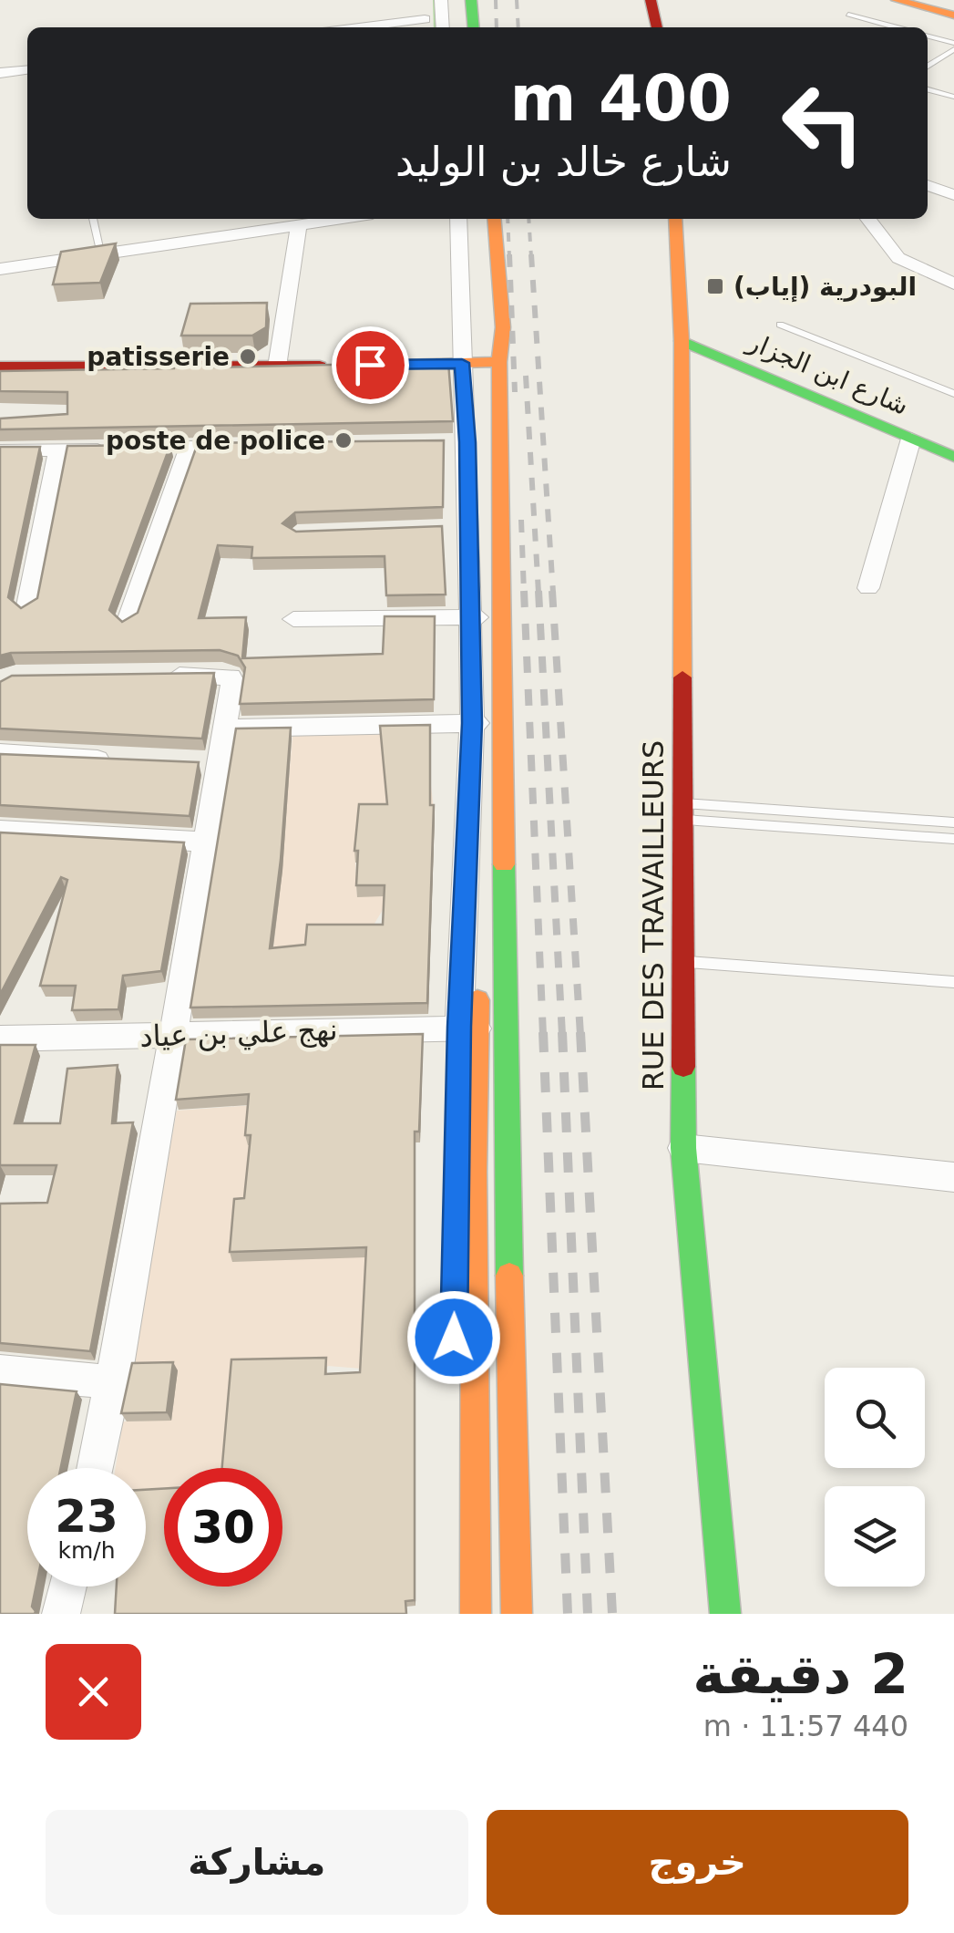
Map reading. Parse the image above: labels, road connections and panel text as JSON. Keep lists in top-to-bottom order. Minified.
{"streets":{"street":["شارع ابن الجزار","RUE DES TRAVAILLEURS","نهج علي بن عياد"]},"crossings":[["شارع ابن الجزار","RUE DES TRAVAILLEURS"]],"places":{"transit":["البودرية (إياب)"],"other":["patisserie","poste de police"]},"page":{"turn":["400 m","شارع خالد بن الوليد"],"speed":"23 km/h","limit":"30","heading":["2 دقيقة","440 m · 11:57"],"buttons":["خروج","مشاركة"]}}
